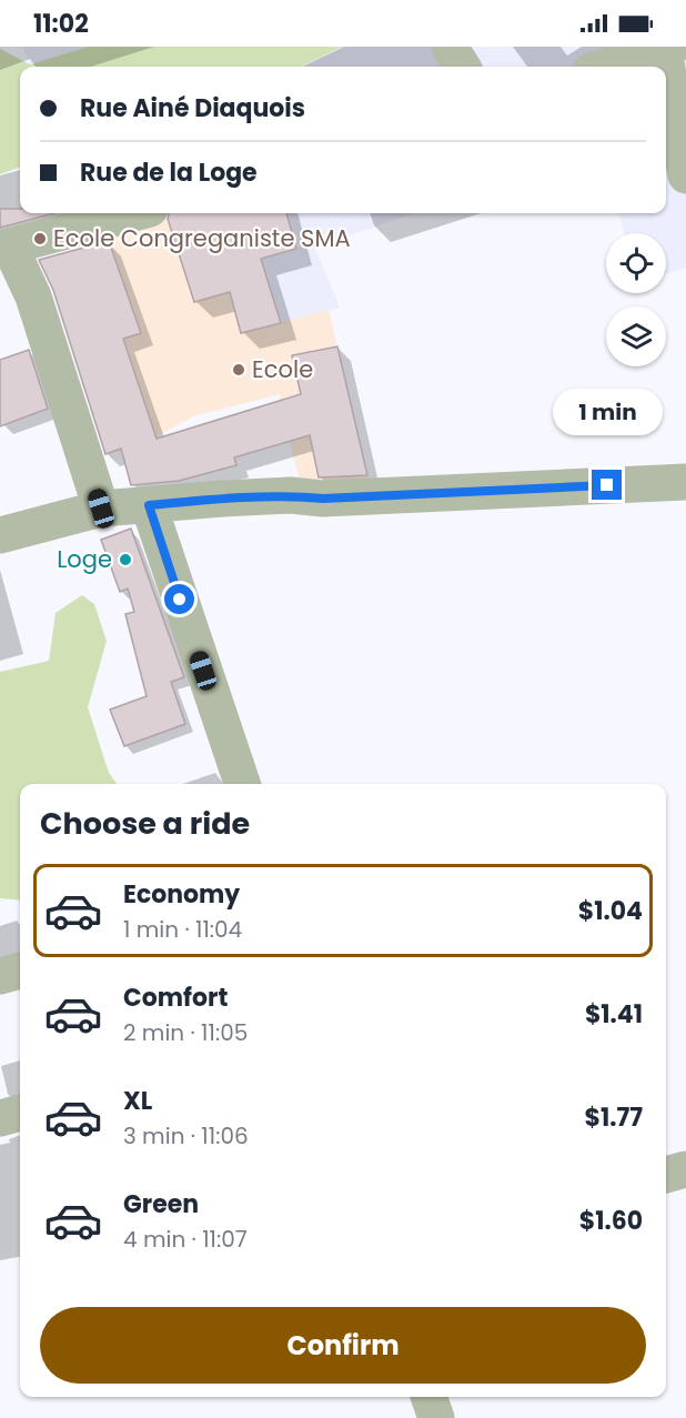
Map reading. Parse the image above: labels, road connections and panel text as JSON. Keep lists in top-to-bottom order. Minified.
{"places":["Ecole Congreganiste SMA","Ecole","Loge"],"page":{"status":"11:02","banner":["Rue Ainé Diaquois","Rue de la Loge"],"bubble":"1 min","heading":"Choose a ride","list":[{"name":"Economy","note":"1 min · 11:04","value":"$1.04"},{"name":"Comfort","note":"2 min · 11:05","value":"$1.41"},{"name":"XL","note":"3 min · 11:06","value":"$1.77"},{"name":"Green","note":"4 min · 11:07","value":"$1.60"}],"buttons":"Confirm"}}
